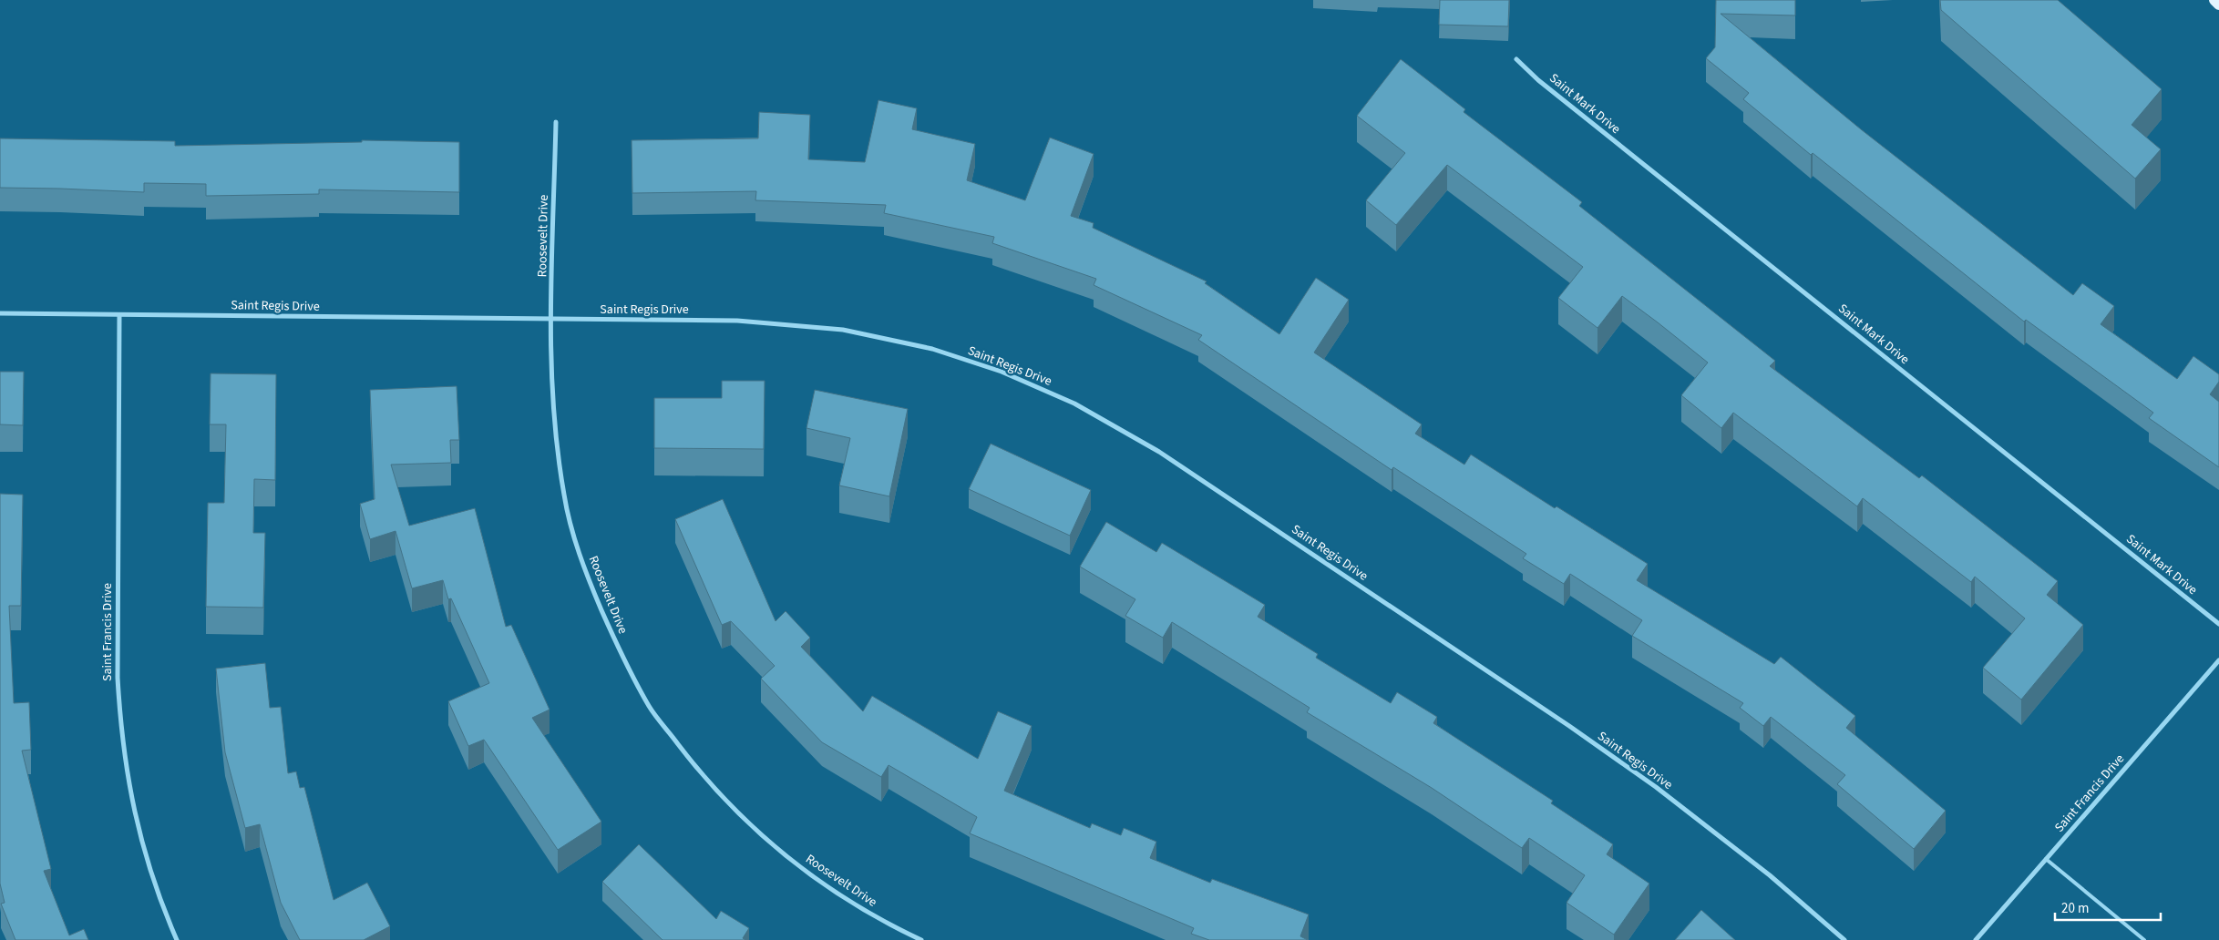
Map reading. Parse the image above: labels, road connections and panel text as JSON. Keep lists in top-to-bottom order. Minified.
{"streets":{"street":["Saint Mark Drive","Roosevelt Drive","Saint Regis Drive","Saint Francis Drive"]},"crossings":[["Roosevelt Drive","Saint Regis Drive"],["Saint Regis Drive","Saint Francis Drive"]],"scale_bar":"20 m"}
